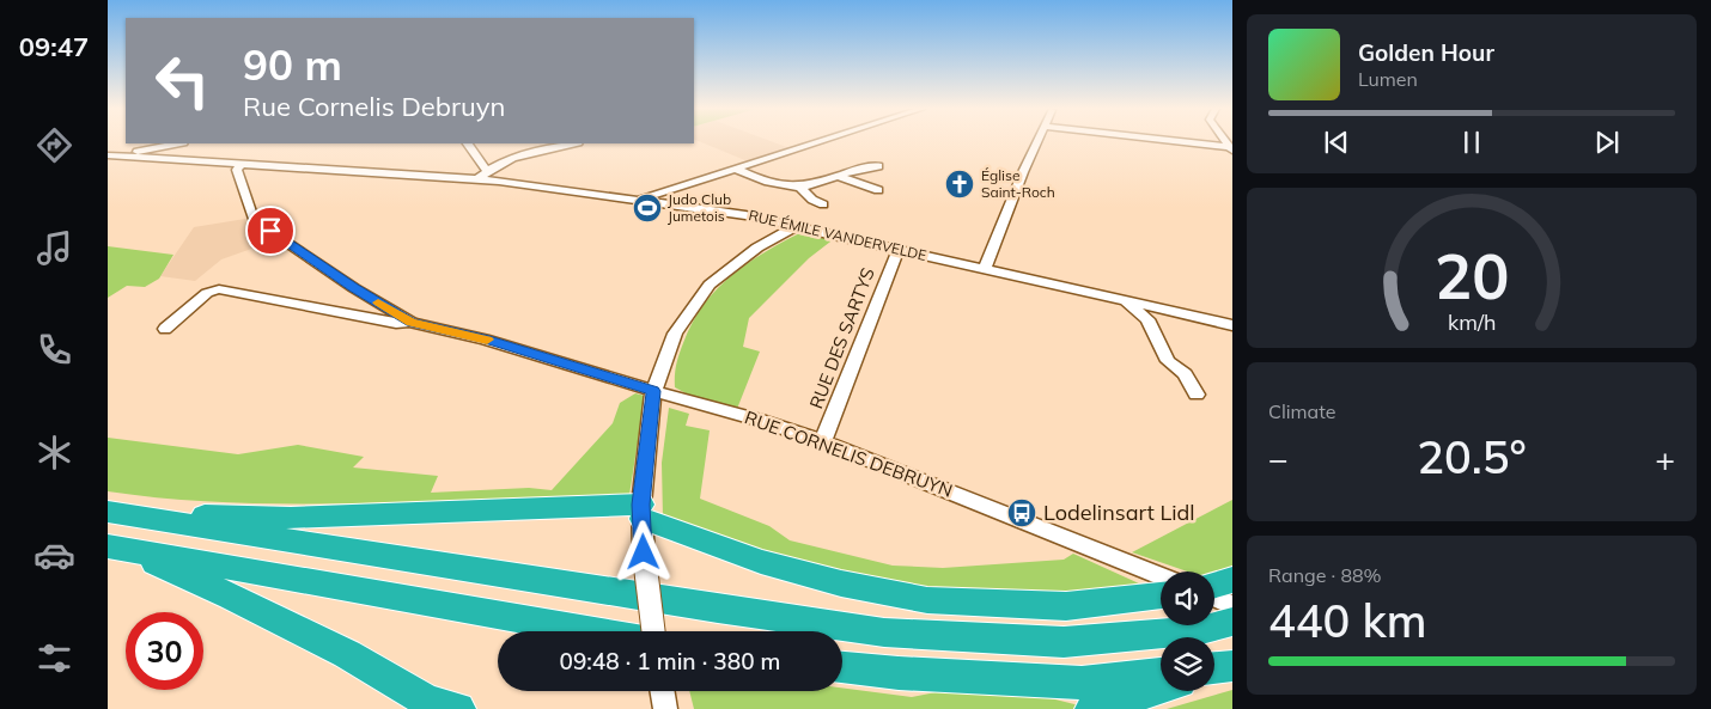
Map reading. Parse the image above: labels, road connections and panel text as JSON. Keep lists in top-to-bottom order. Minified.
{"streets":{"street":["RUE ÉMILE VANDERVELDE","RUE DES SARTYS","RUE CORNELIS DEBRUYN"]},"crossings":[["RUE ÉMILE VANDERVELDE","RUE DES SARTYS"],["RUE ÉMILE VANDERVELDE","RUE CORNELIS DEBRUYN"],["RUE DES SARTYS","RUE CORNELIS DEBRUYN"]],"places":{"church":["Église Saint-Roch"],"sports":["Judo Club Jumetois"],"bus stop":["Lodelinsart Lidl"]},"page":{"tabs":"09:47","turn":["90 m","Rue Cornelis Debruyn"],"song":["Golden Hour","Lumen"],"tile":["Climate",["Range · 88%","440 km"]],"heat":["−","20.5°","+"],"limit":"30","trip":"09:48 · 1 min · 380 m","gauge":["20","km/h"]}}
